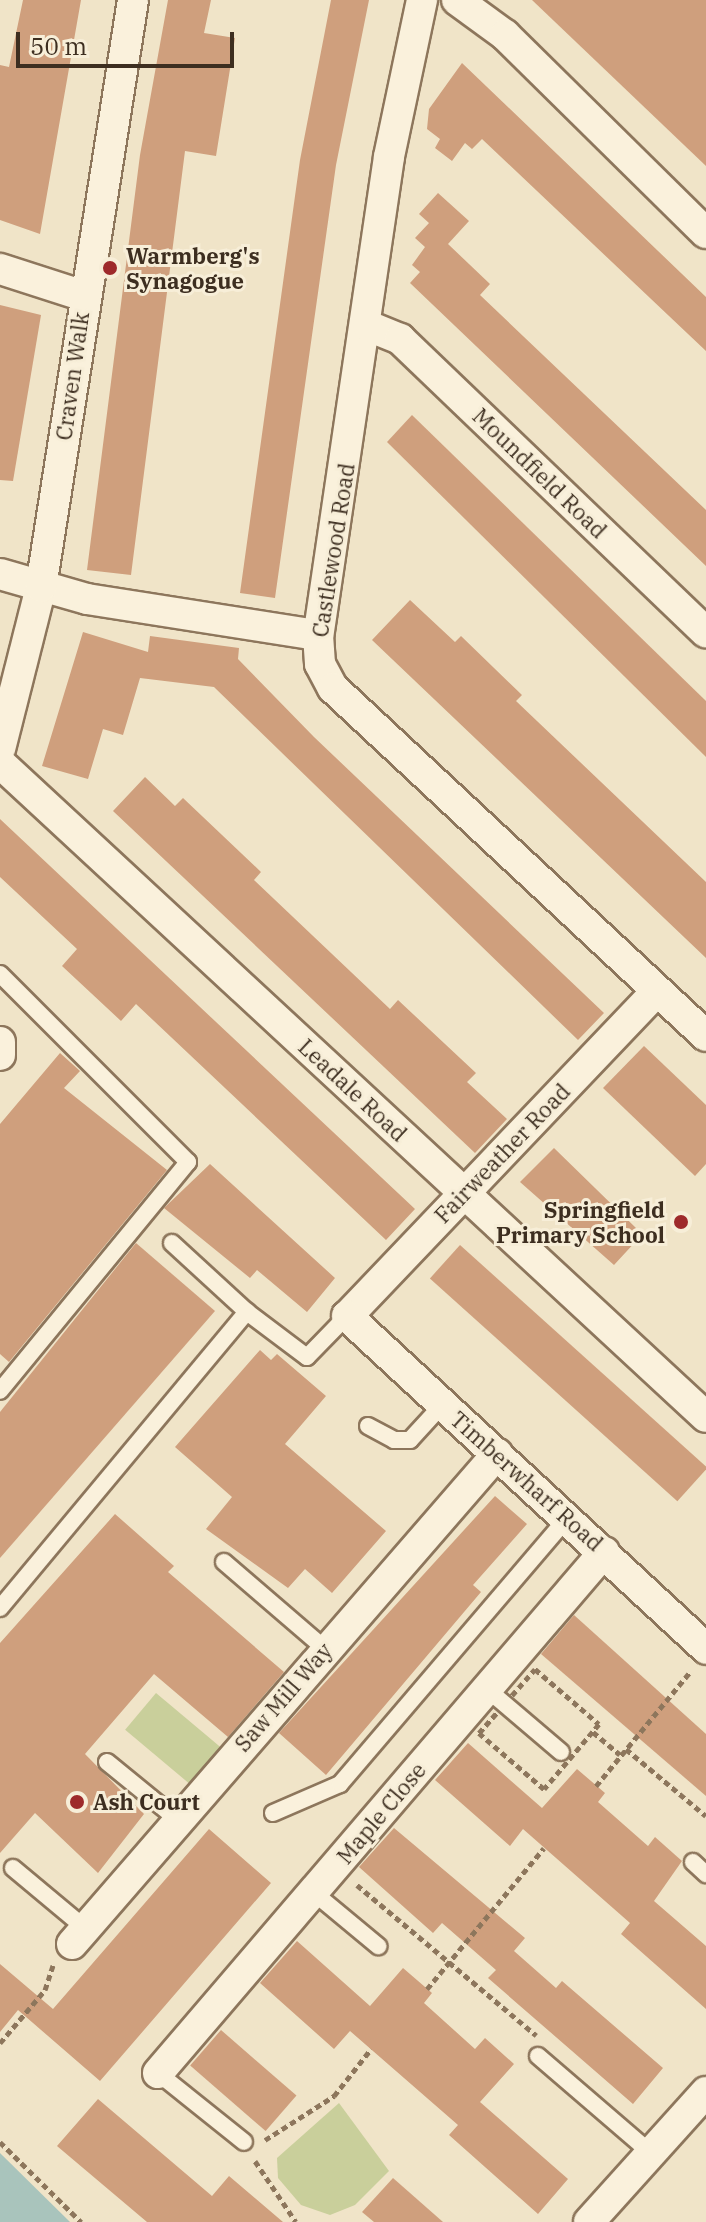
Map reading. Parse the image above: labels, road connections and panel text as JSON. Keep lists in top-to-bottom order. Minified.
{"streets":{"street":["Craven Walk","Moundfield Road","Castlewood Road","Leadale Road","Fairweather Road","Timberwharf Road","Saw Mill Way","Maple Close"]},"crossings":[["Moundfield Road","Castlewood Road"],["Castlewood Road","Fairweather Road"],["Leadale Road","Fairweather Road"],["Fairweather Road","Timberwharf Road"],["Timberwharf Road","Saw Mill Way"],["Timberwharf Road","Maple Close"]],"places":["Warmberg's Synagogue","Springfield Primary School","Ash Court"],"scale_bar":"50 m"}
